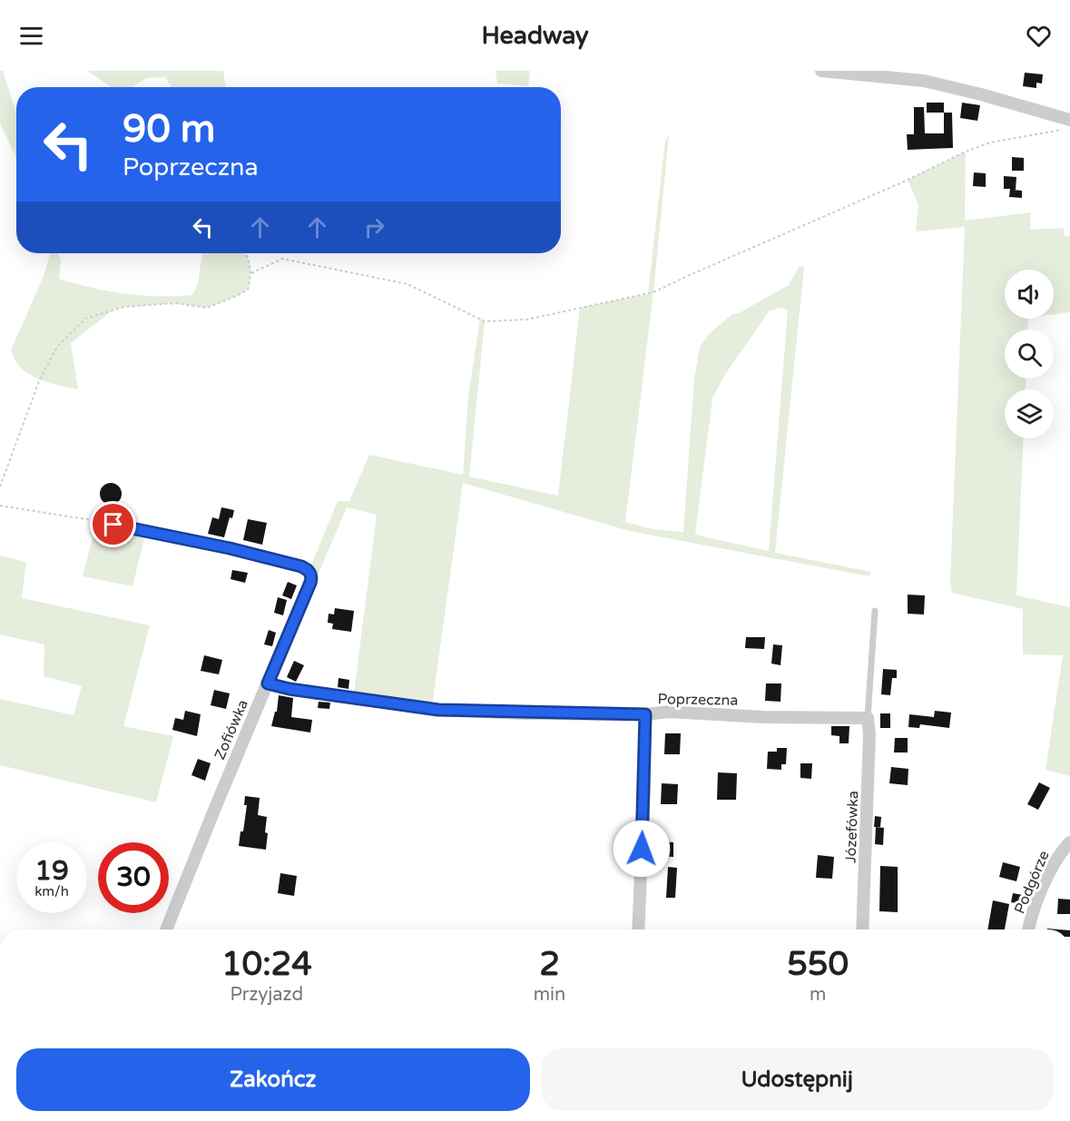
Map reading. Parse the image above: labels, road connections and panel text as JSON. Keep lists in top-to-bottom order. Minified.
{"streets":{"street":["Poprzeczna","Zofiówka","Józefówka","Podgórze"]},"crossings":[["Poprzeczna","Zofiówka"],["Poprzeczna","Józefówka"]],"page":{"header":"Headway","turn":["90 m","Poprzeczna"],"speed":"19 km/h","limit":"30","eta":["10:24","Przyjazd","2","min","550","m"],"buttons":["Zakończ","Udostępnij"]}}
